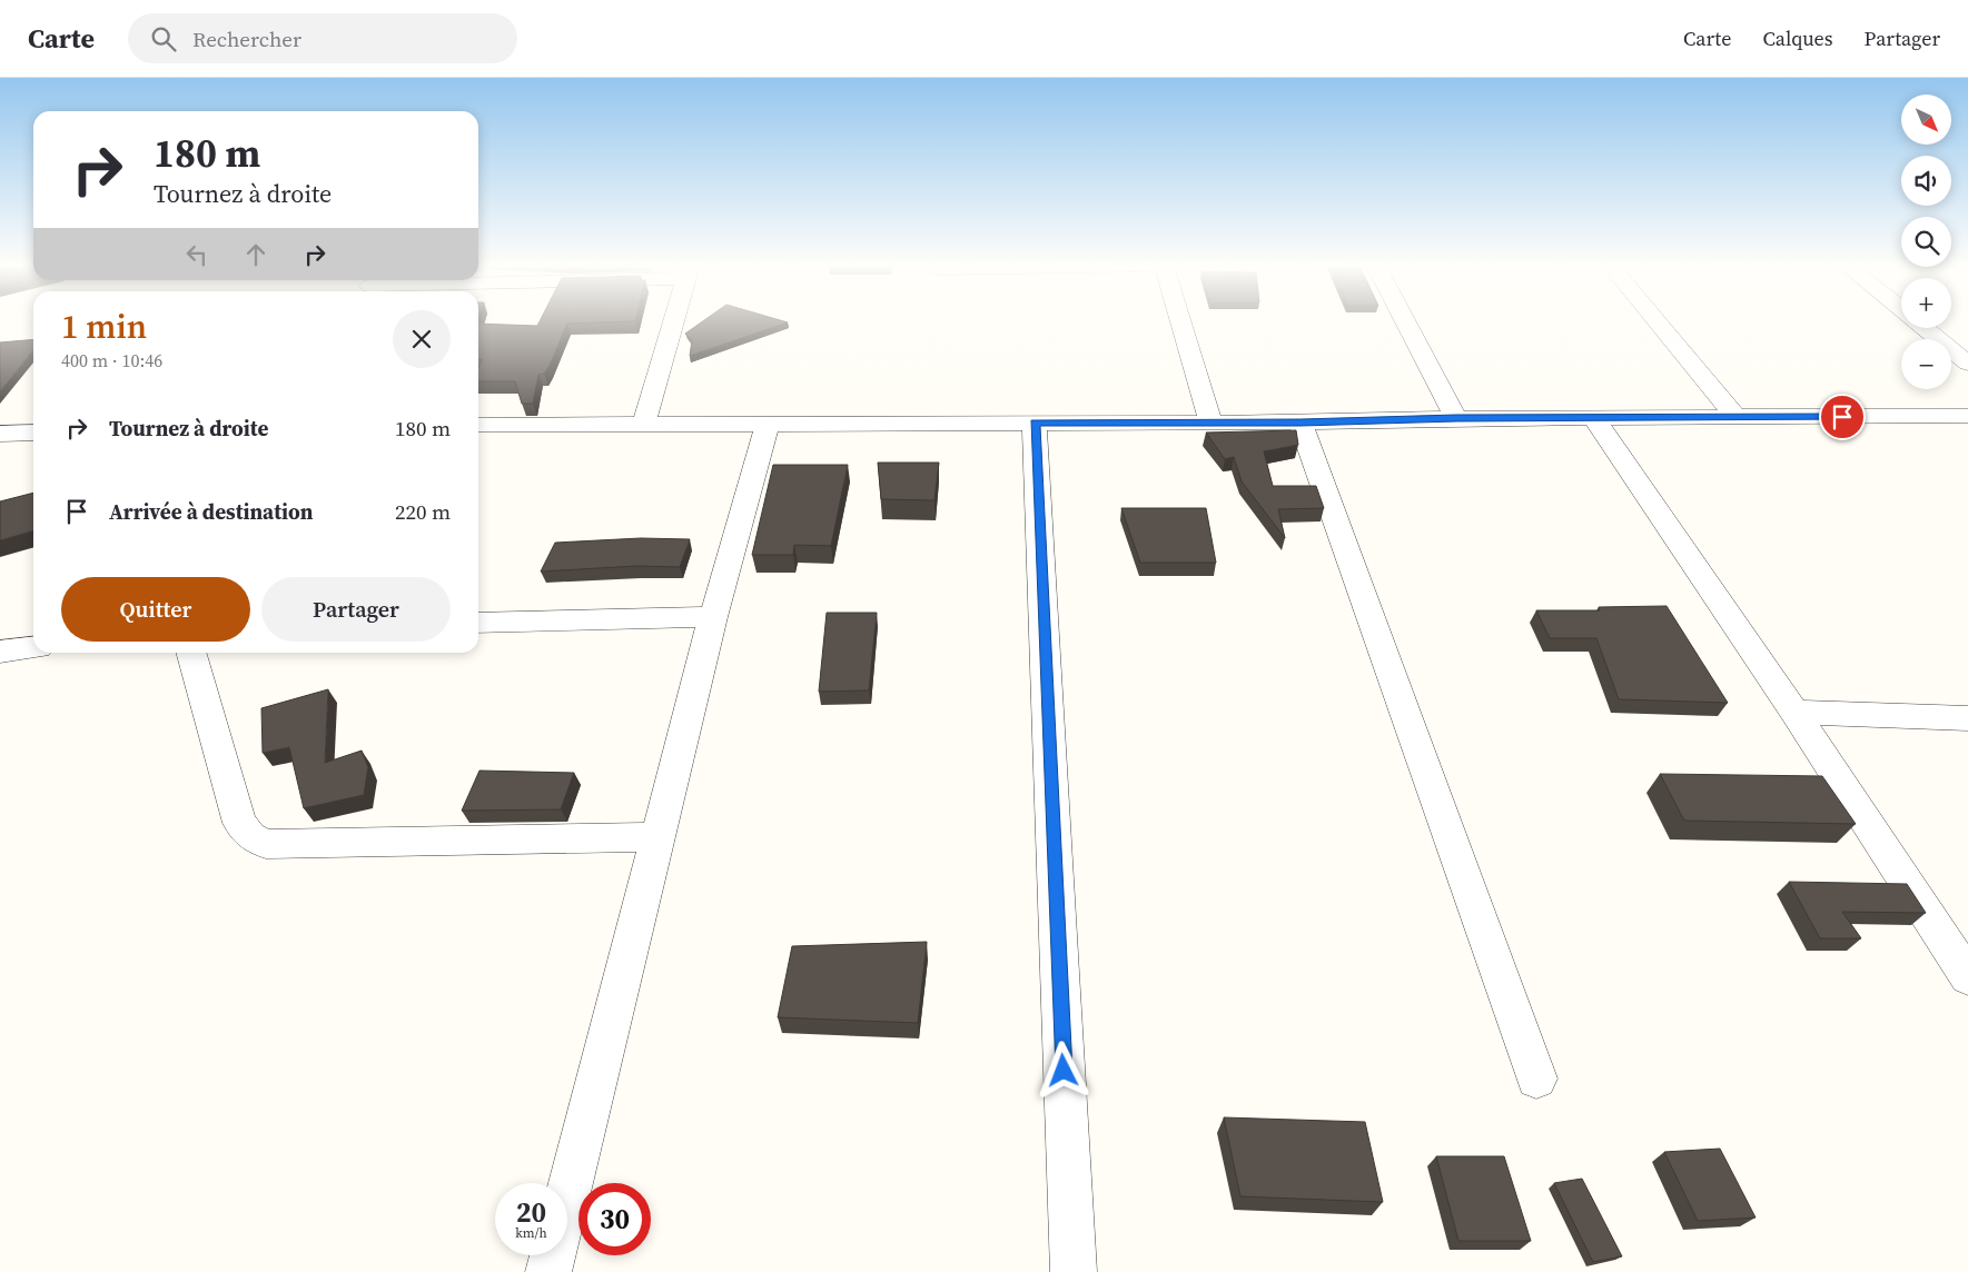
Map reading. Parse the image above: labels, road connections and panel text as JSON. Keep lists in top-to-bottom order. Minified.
{"north":"bottom right","page":{"header":"Carte","search":"Rechercher","nav":["Carte","Calques","Partager"],"map_buttons":["+","−"],"turn":["180 m","Tournez à droite"],"heading":["1 min","400 m · 10:46"],"list":[{"name":"Tournez à droite","value":"180 m"},{"name":"Arrivée à destination","value":"220 m"}],"buttons":["Quitter","Partager"],"speed":"20 km/h","limit":"30"}}
